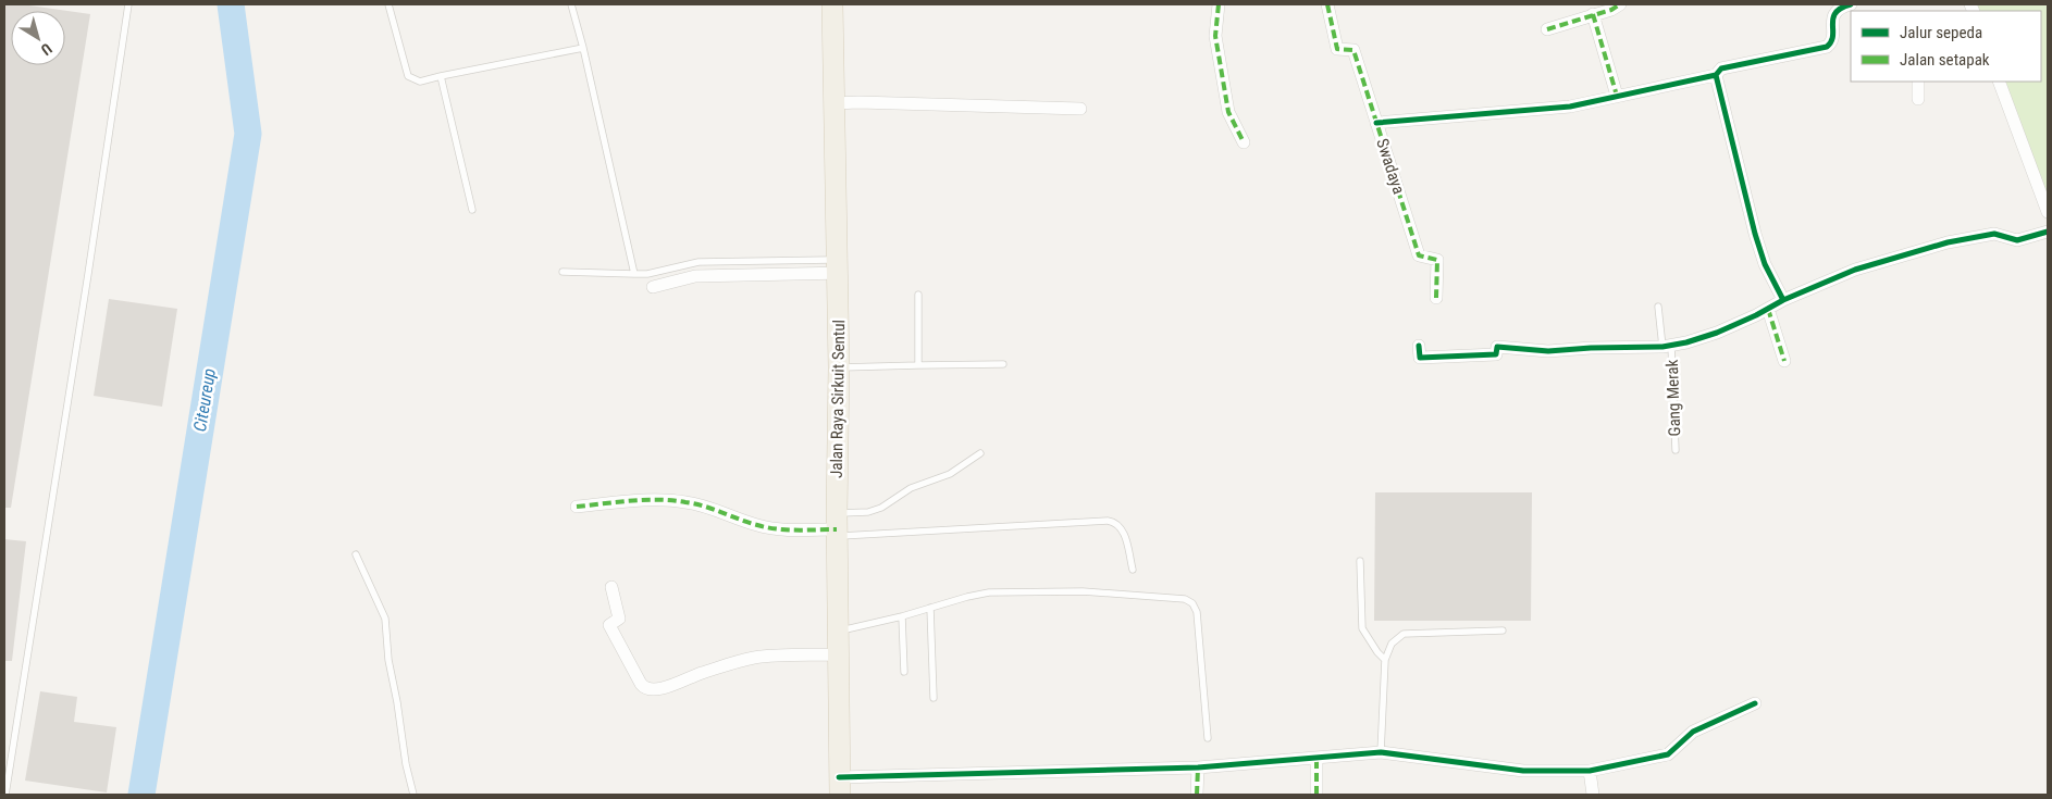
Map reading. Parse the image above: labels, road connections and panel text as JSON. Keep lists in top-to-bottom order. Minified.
{"streets":{"main road":["Jalan Raya Sirkuit Sentul"],"street":["Swadaya"],"lane":["Gang Merak"]},"water":["Citeureup"],"legend":["Jalur sepeda","Jalan setapak"],"north":"bottom right"}
